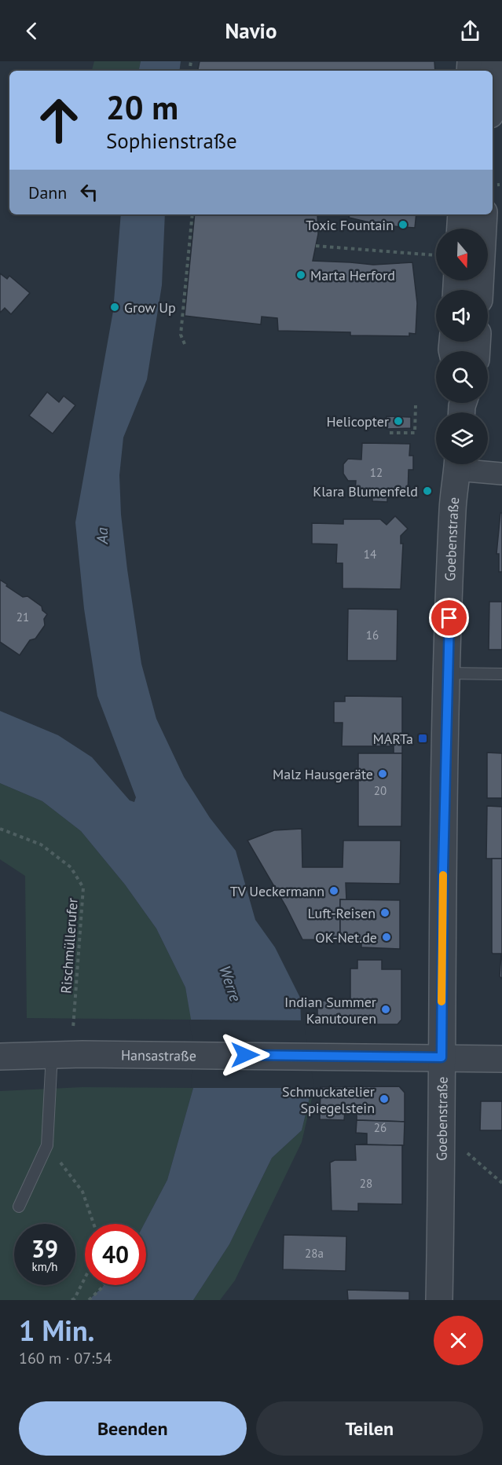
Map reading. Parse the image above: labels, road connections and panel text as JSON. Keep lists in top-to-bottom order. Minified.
{"streets":{"street":["Goebenstraße","Hansastraße"],"path":["Rischmüllerufer"]},"crossings":[["Goebenstraße","Hansastraße"],["Rischmüllerufer","Hansastraße"]],"water":["Aa","Werre"],"places":{"other":["Toxic Fountain","Marta Herford","Grow Up","Helicopter","Klara Blumenfeld","Malz Hausgeräte","TV Ueckermann","Luft-Reisen","OK-Net.de","Indian Summer Kanutouren","Schmuckatelier Spiegelstein"],"transit":["MARTa"]},"house_numbers":["12","14","21","16","20","26","28","28a"],"north":"bottom","page":{"header":"Navio","turn":["20 m","Sophienstraße"],"then":"Dann","speed":"39 km/h","limit":"40","heading":["1 Min.","160 m · 07:54"],"buttons":["Beenden","Teilen"]}}
